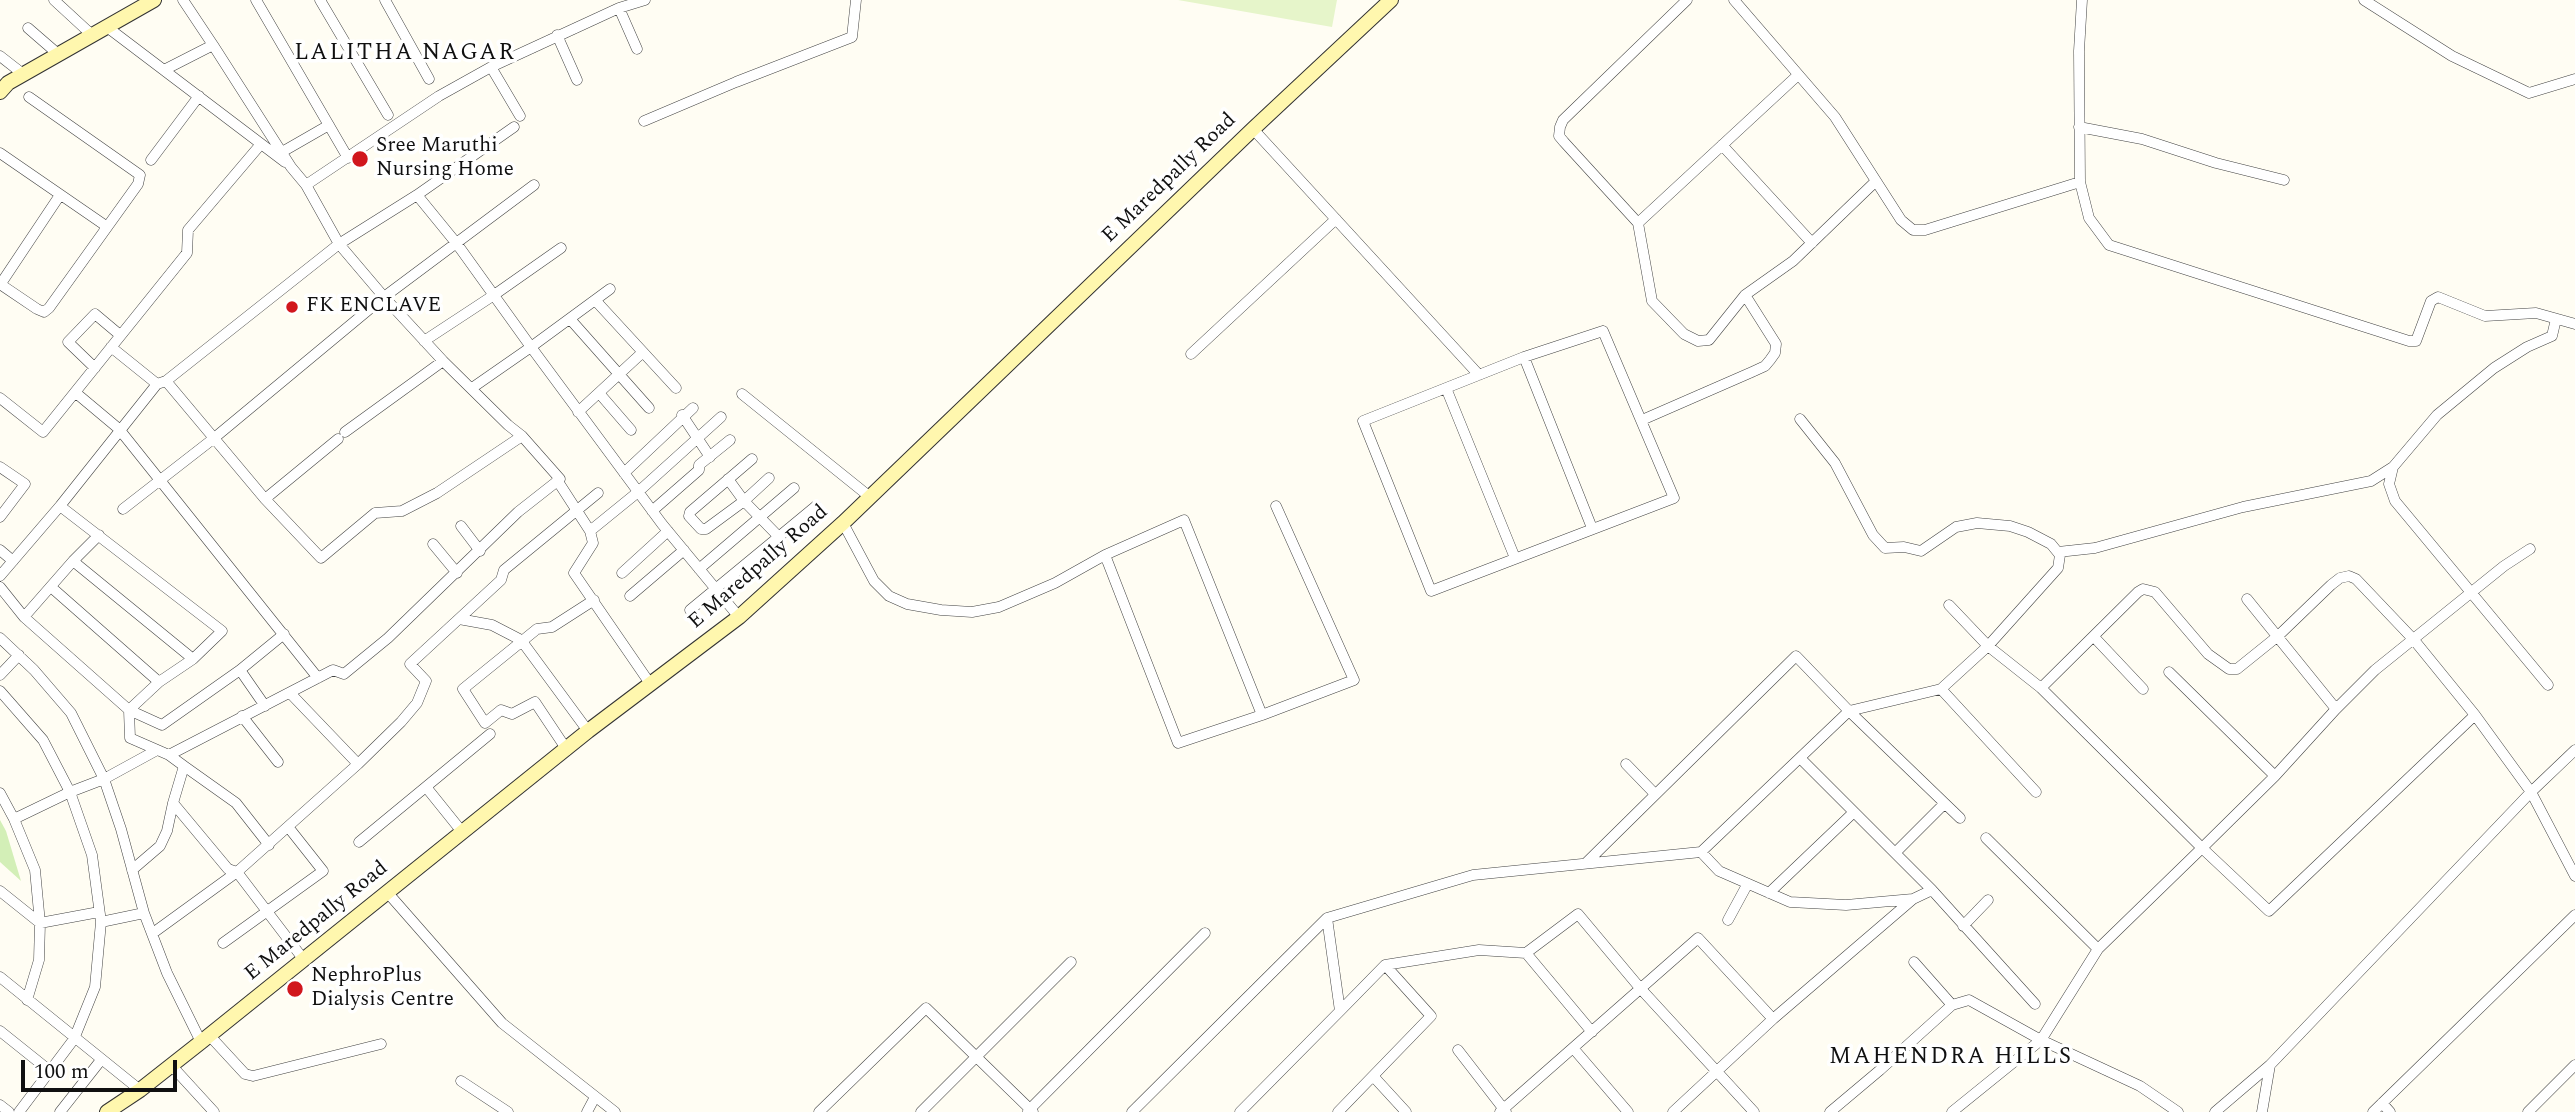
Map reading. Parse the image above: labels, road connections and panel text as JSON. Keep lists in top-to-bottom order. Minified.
{"streets":{"main road":["E Maredpally Road"]},"districts":["LALITHA NAGAR","MAHENDRA HILLS"],"places":["Sree Maruthi Nursing Home","FK ENCLAVE","NephroPlus Dialysis Centre"],"scale_bar":"100 m"}
